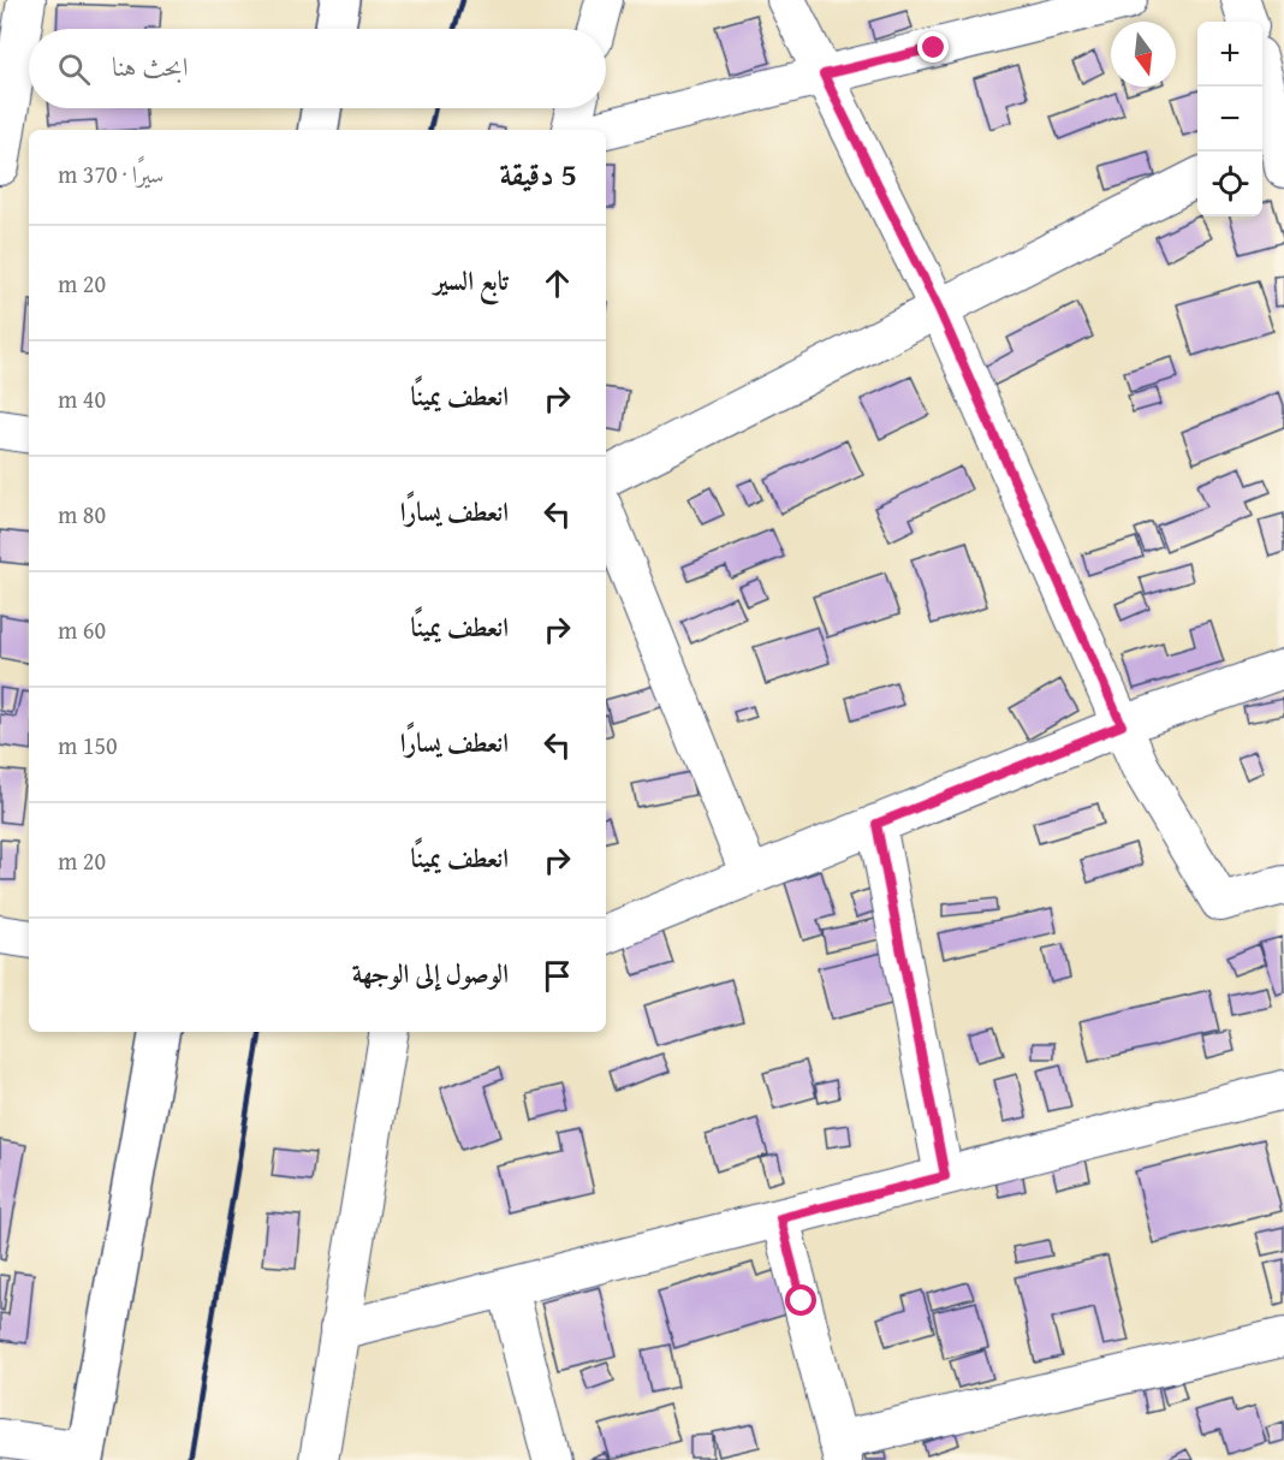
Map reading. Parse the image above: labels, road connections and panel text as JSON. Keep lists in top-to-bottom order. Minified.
{"north":"bottom","page":{"map_buttons":["+","−"],"search":"ابحث هنا","heading":["5 دقيقة","سيرًا · 370 m"],"list":[["تابع السير","20 m"],["انعطف يمينًا","40 m"],["انعطف يسارًا","80 m"],["انعطف يمينًا","60 m"],["انعطف يسارًا","150 m"],["انعطف يمينًا","20 m"],"الوصول إلى الوجهة"]}}
